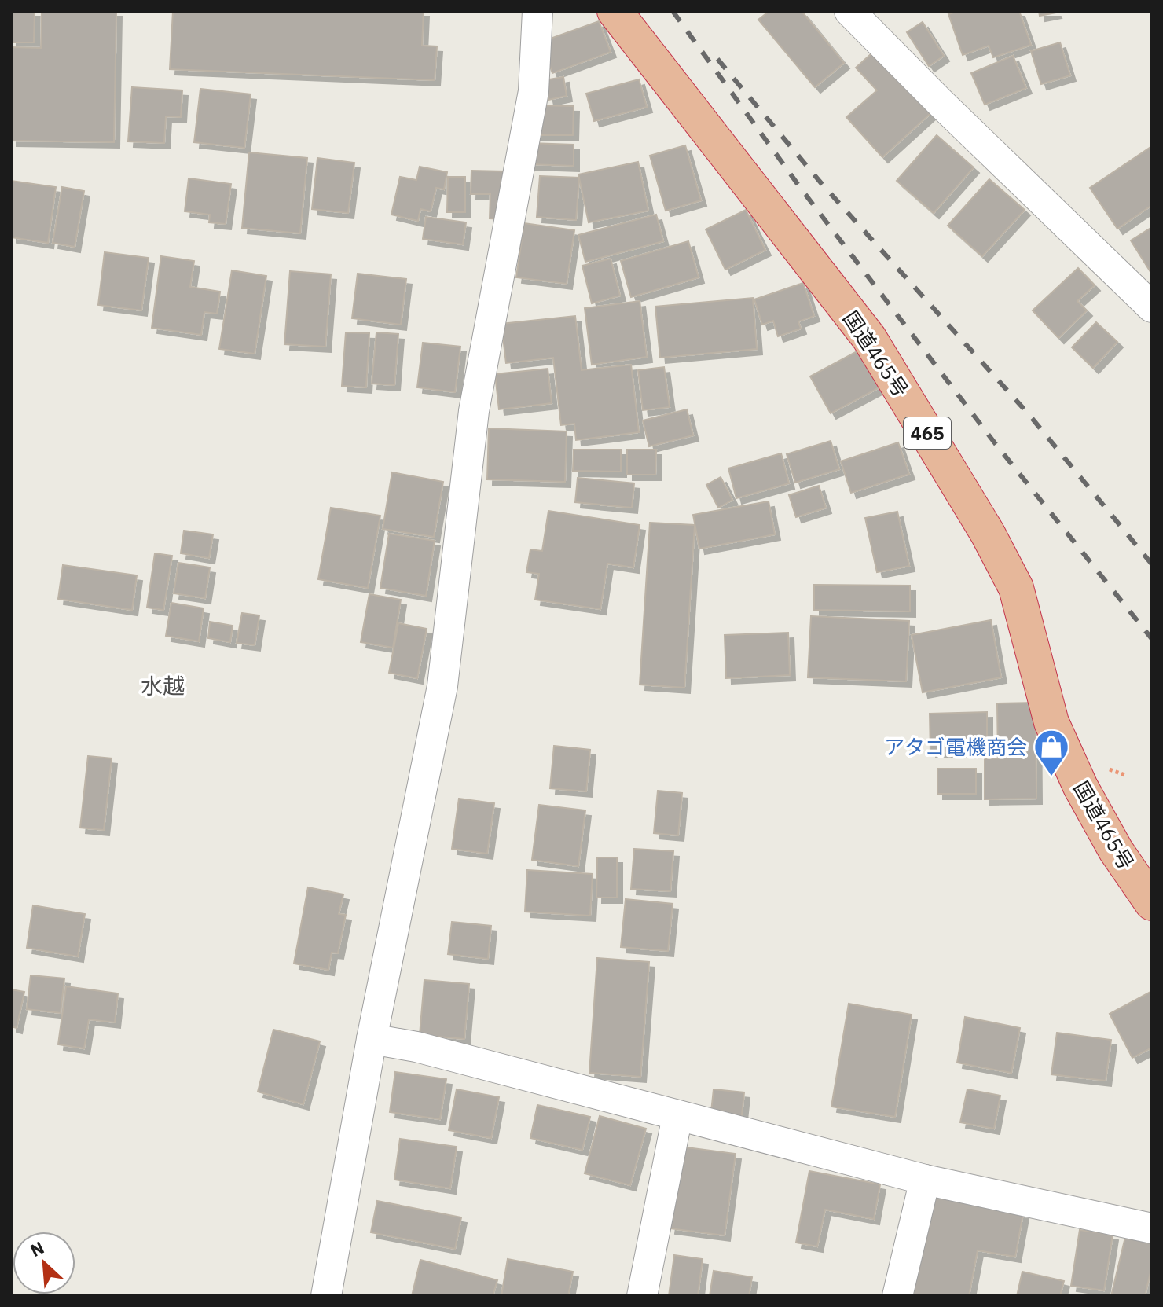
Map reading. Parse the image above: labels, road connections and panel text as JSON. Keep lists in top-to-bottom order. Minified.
{"streets":{"highway":["国道465号","465"]},"districts":["水越"],"places":{"shop":["アタゴ電機商会"]},"north":"top left"}
